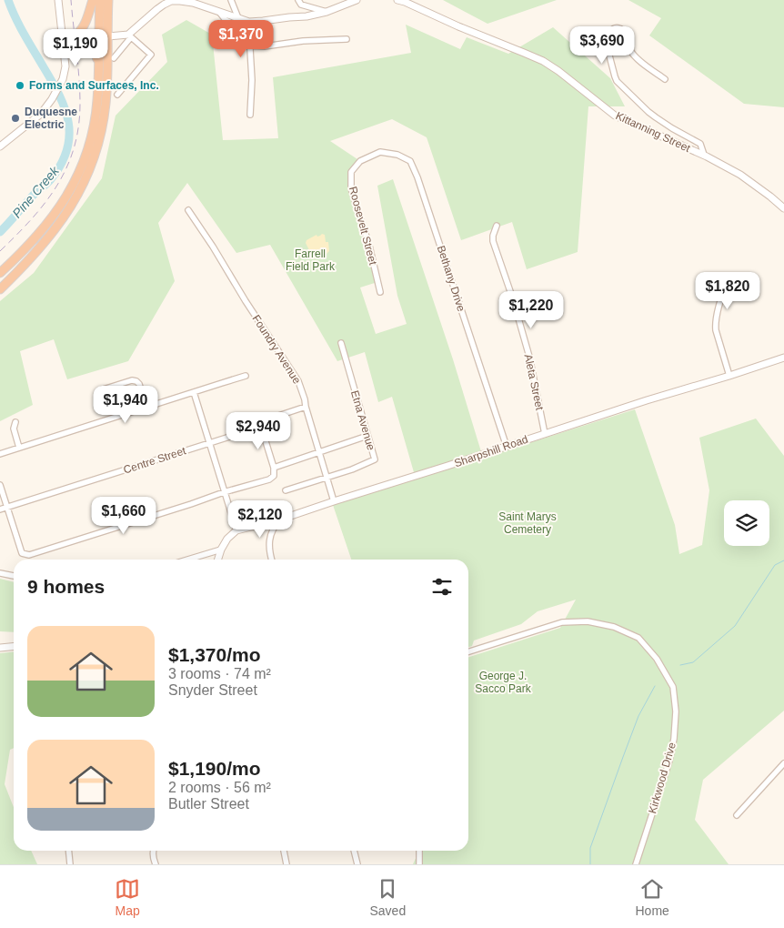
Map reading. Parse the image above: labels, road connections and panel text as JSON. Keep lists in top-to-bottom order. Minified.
{"streets":{"street":["Kittanning Street","Roosevelt Street","Bethany Drive","Foundry Avenue","Aleta Street","Etna Avenue","Sharpshill Road","Centre Street","Kirkwood Drive"]},"crossings":[["Roosevelt Street","Bethany Drive"],["Bethany Drive","Sharpshill Road"],["Foundry Avenue","Etna Avenue"],["Foundry Avenue","Sharpshill Road"],["Foundry Avenue","Centre Street"],["Aleta Street","Sharpshill Road"]],"water":["Pine Creek"],"parks":["Farrell Field Park","Saint Marys Cemetery","George J. Sacco Park"],"places":["Forms and Surfaces, Inc.","Duquesne Electric"],"page":{"price":["$1,370","$3,690","$1,190","$1,820","$1,220","$1,940","$2,940","$1,660","$2,120"],"heading":"9 homes","list":[{"name":"$1,370/mo","note":"3 rooms · 74 m² · Snyder Street"},{"name":"$1,190/mo","note":"2 rooms · 56 m² · Butler Street"}],"tabs":["Map","Saved","Home"]}}
